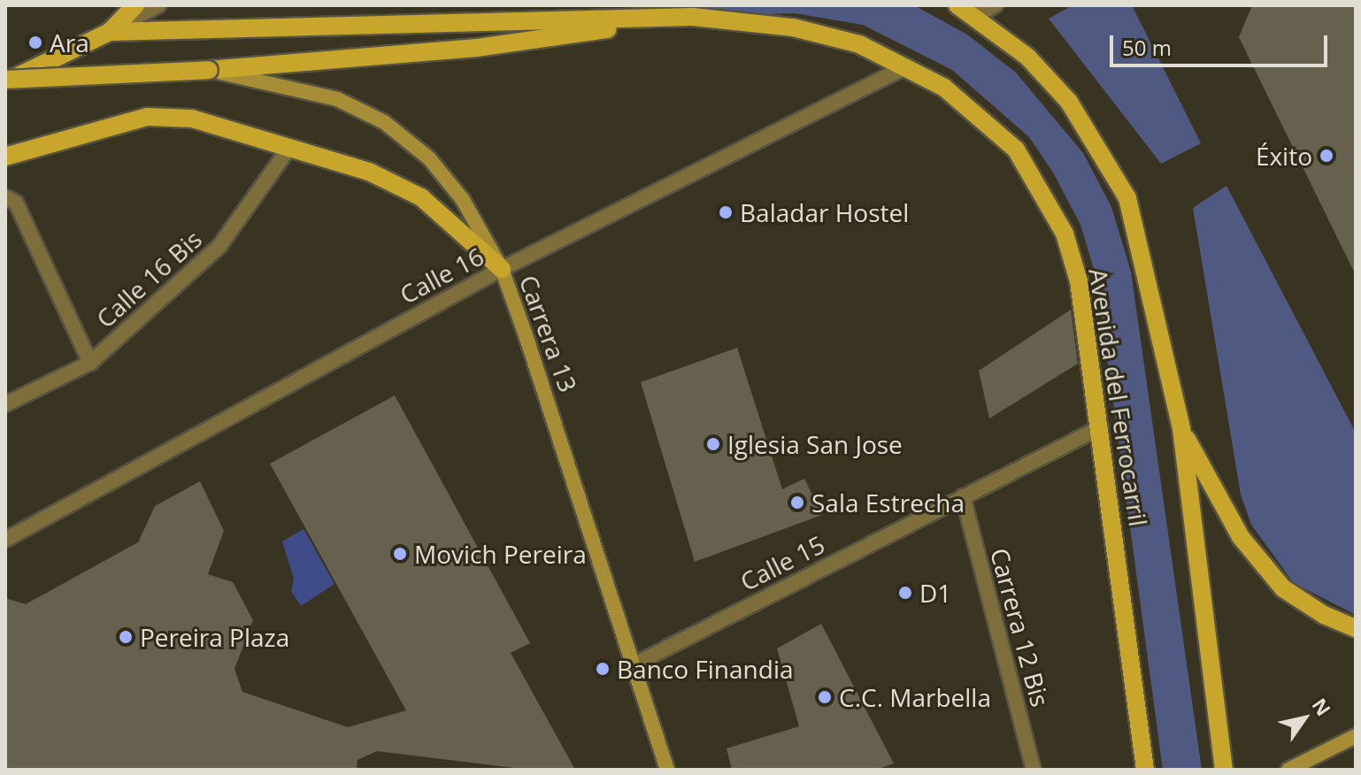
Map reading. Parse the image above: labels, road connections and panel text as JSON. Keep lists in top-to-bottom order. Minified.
{"streets":{"main road":["Avenida del Ferrocarril"],"street":["Calle 16","Calle 16 Bis","Carrera 13","Calle 15","Carrera 12 Bis"]},"crossings":[["Calle 16","Carrera 13"],["Calle 16","Avenida del Ferrocarril"],["Carrera 13","Calle 15"],["Avenida del Ferrocarril","Calle 15"],["Calle 15","Carrera 12 Bis"]],"places":["Ara","Éxito","Baladar Hostel","Iglesia San Jose","Sala Estrecha","Movich Pereira","D1","Pereira Plaza","Banco Finandia","C.C. Marbella"],"scale_bar":"50 m","north":"top right"}
